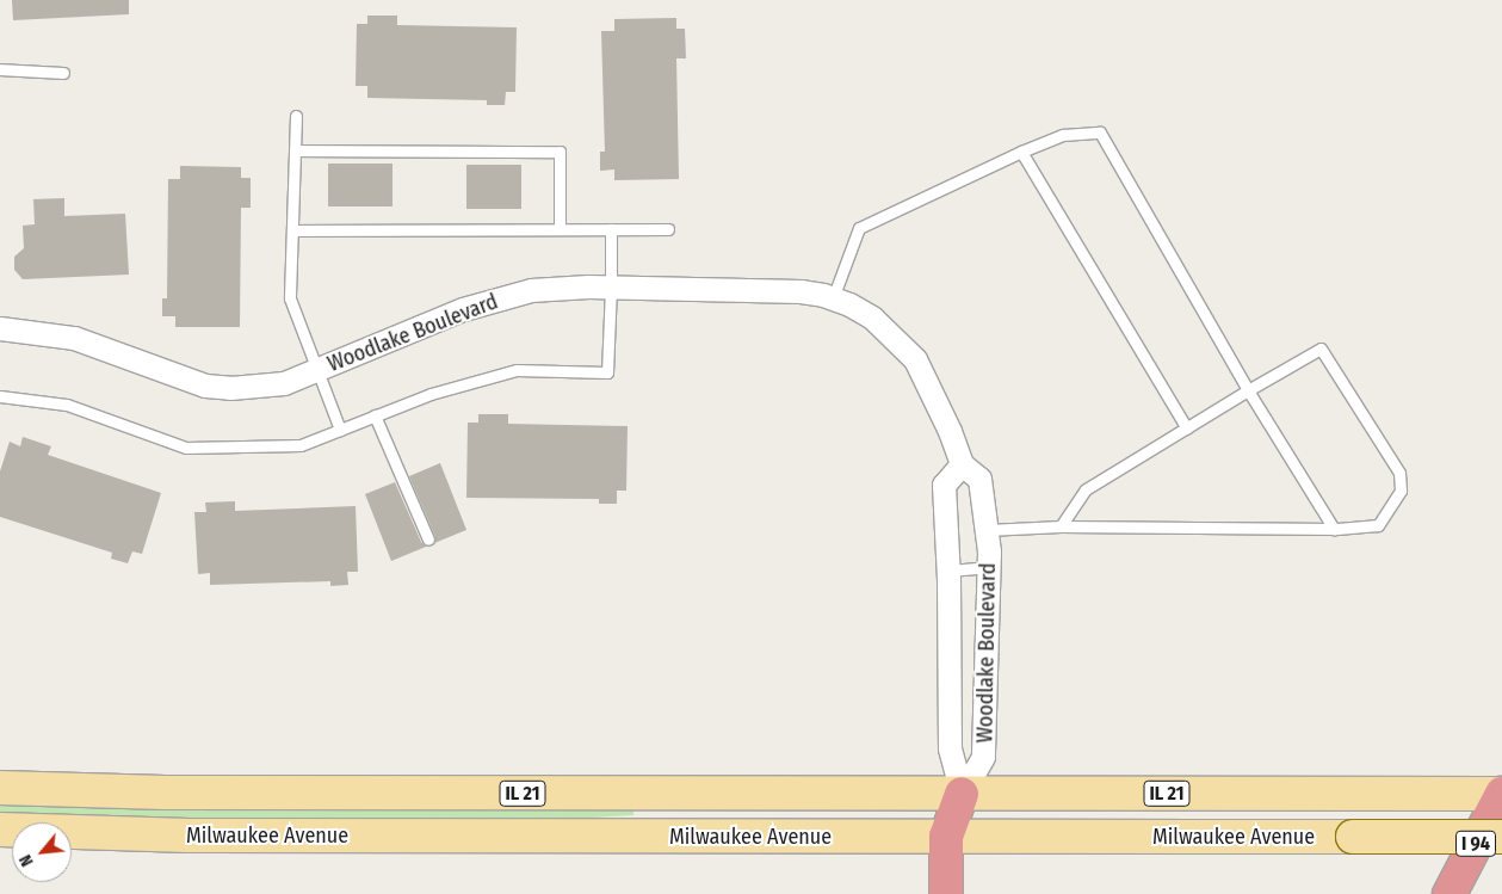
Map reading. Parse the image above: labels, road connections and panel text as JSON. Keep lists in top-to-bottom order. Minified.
{"streets":{"highway":["I 94"],"main road":["IL 21","Milwaukee Avenue"],"street":["Woodlake Boulevard"]},"crossings":[["Woodlake Boulevard","Milwaukee Avenue"],["Milwaukee Avenue","I 94"]],"north":"bottom left"}
